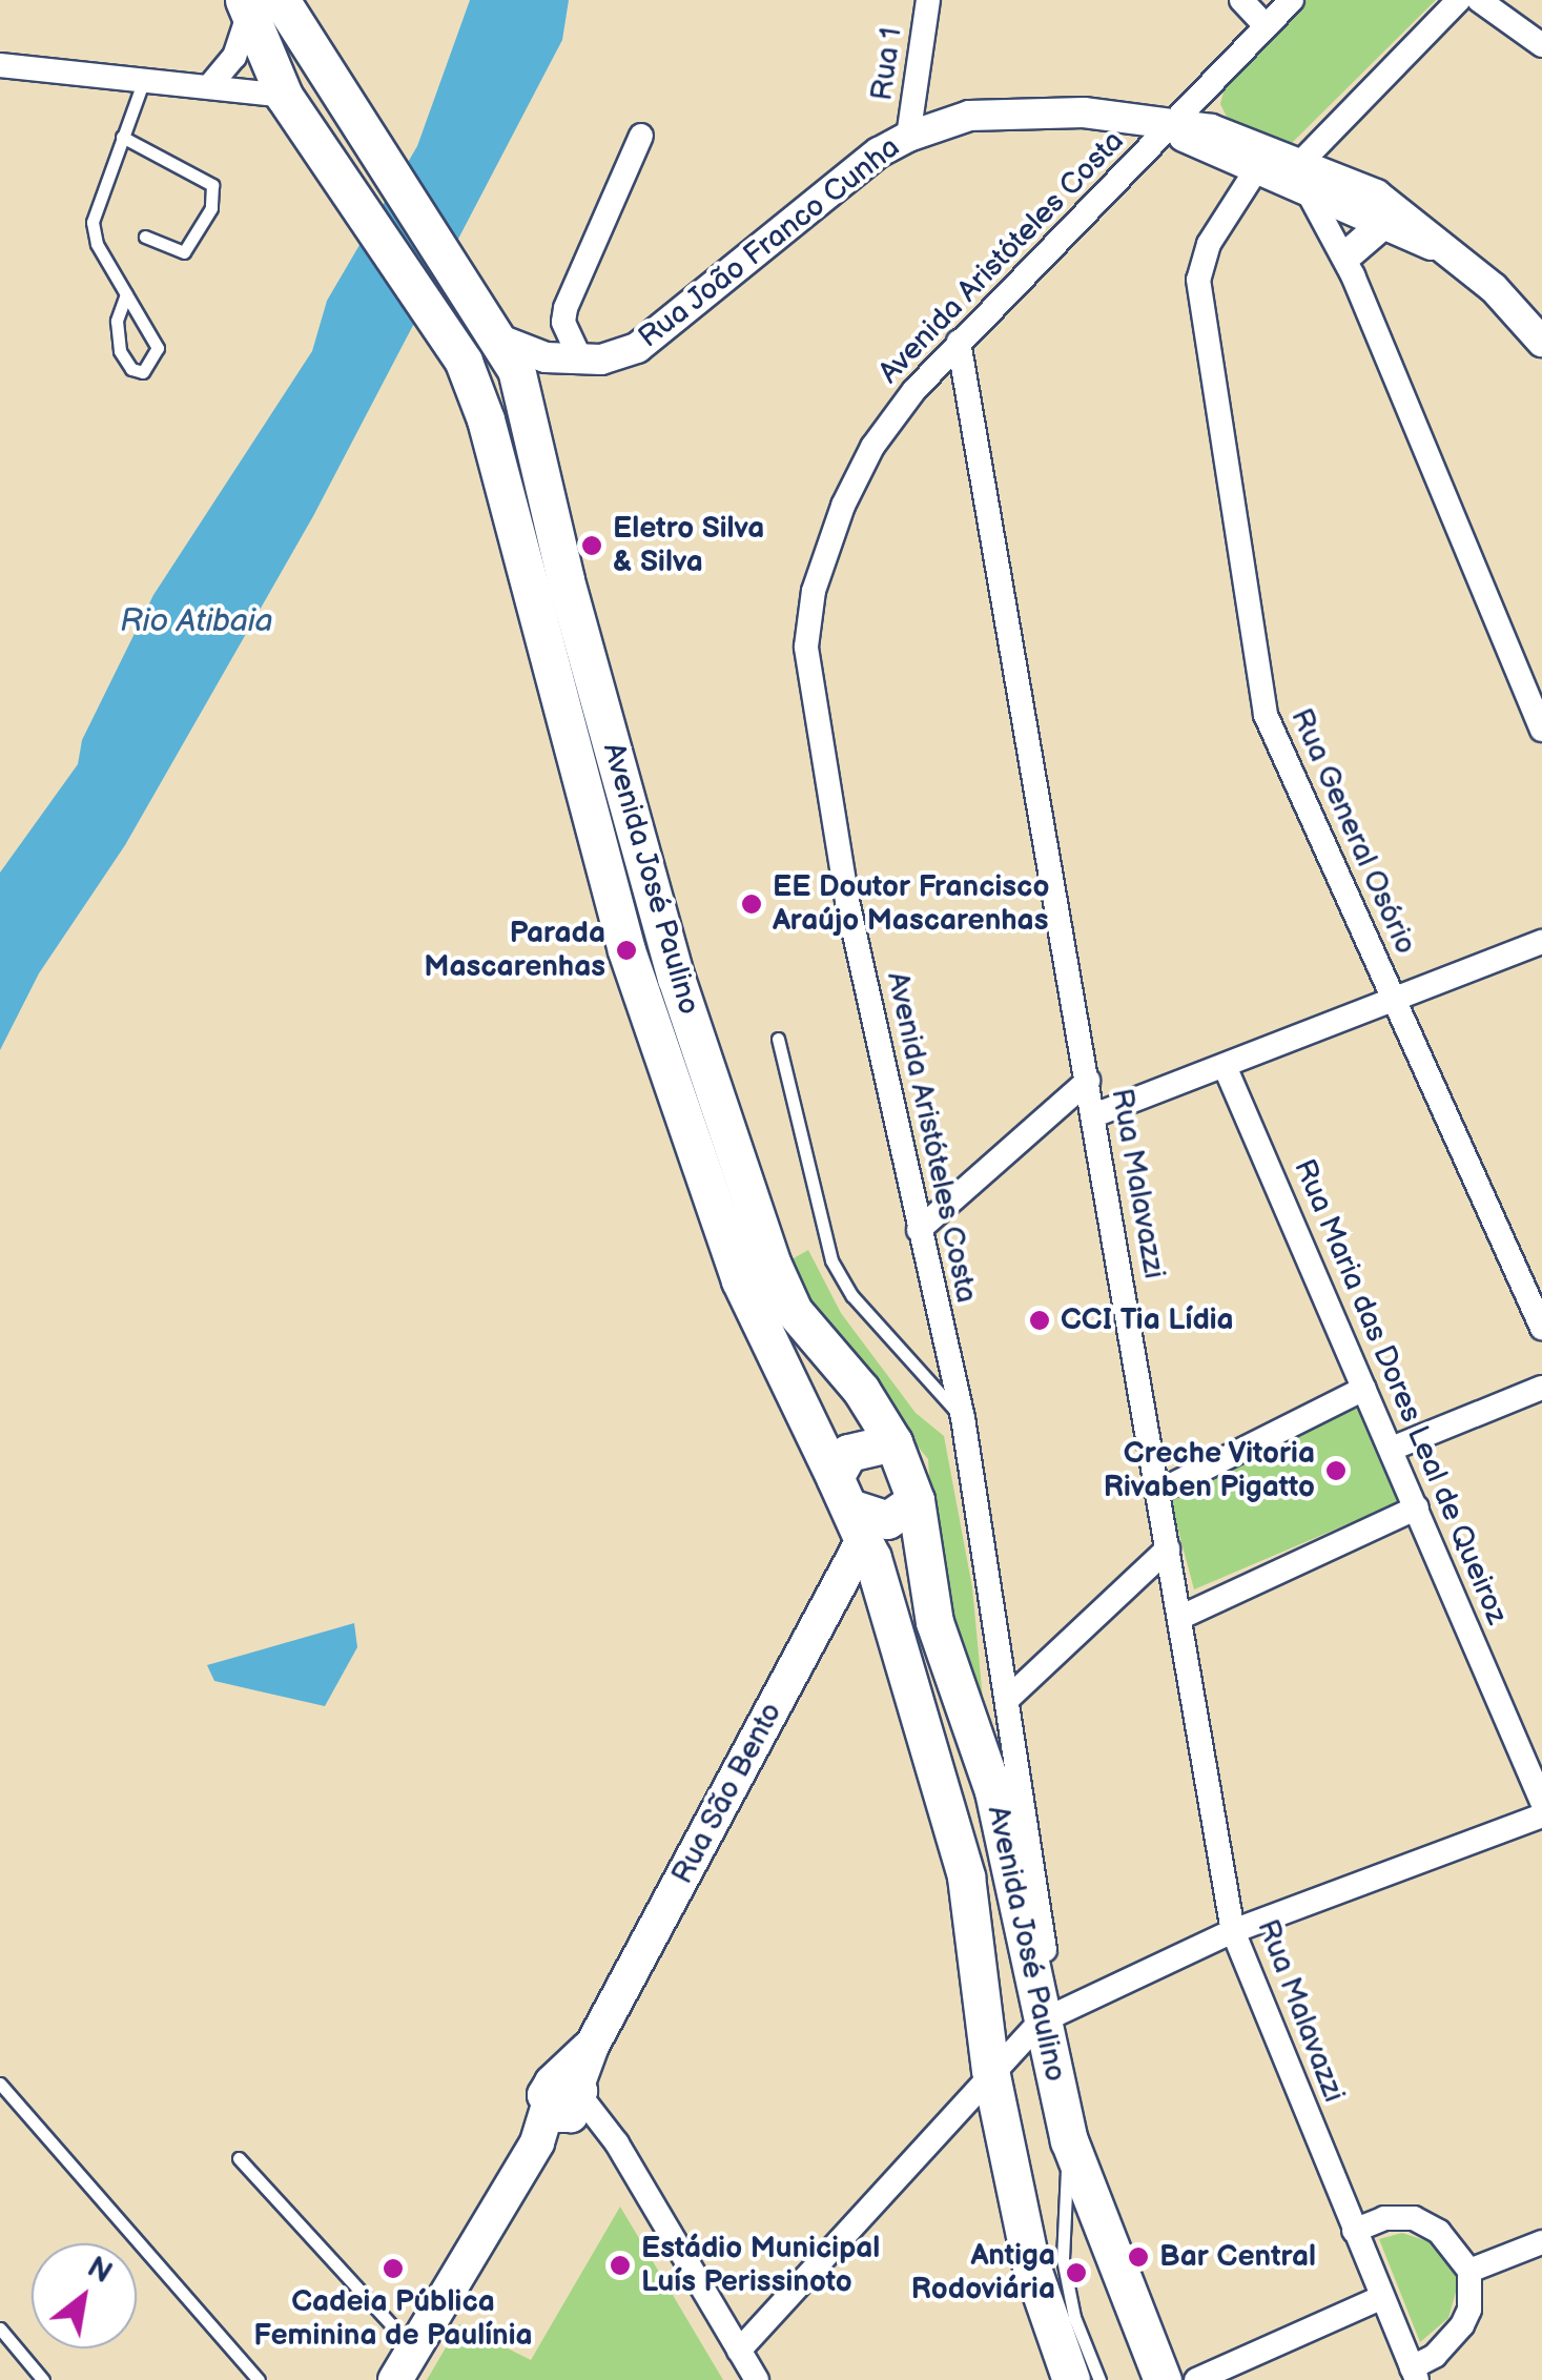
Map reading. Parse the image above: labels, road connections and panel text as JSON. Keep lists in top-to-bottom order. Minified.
{"streets":{"main road":["Avenida José Paulino","Rua São Bento"],"street":["Rua 1","Rua João Franco Cunha","Avenida Aristóteles Costa","Rua General Osório","Rua Malavazzi","Rua Maria das Dores Leal de Queiroz"]},"crossings":[["Rua 1","Rua João Franco Cunha"],["Rua João Franco Cunha","Avenida Aristóteles Costa"],["Rua João Franco Cunha","Rua General Osório"],["Rua João Franco Cunha","Avenida José Paulino"],["Avenida Aristóteles Costa","Avenida José Paulino"],["Avenida Aristóteles Costa","Rua Malavazzi"],["Avenida José Paulino","Rua São Bento"]],"water":["Rio Atibaia"],"places":["Eletro Silva & Silva","EE Doutor Francisco Araújo Mascarenhas","Parada Mascarenhas","CCI Tia Lídia","Creche Vitoria Rivaben Pigatto","Bar Central","Estádio Municipal Luís Perissinoto","Cadeia Pública Feminina de Paulínia","Antiga Rodoviária"],"north":"top right"}
